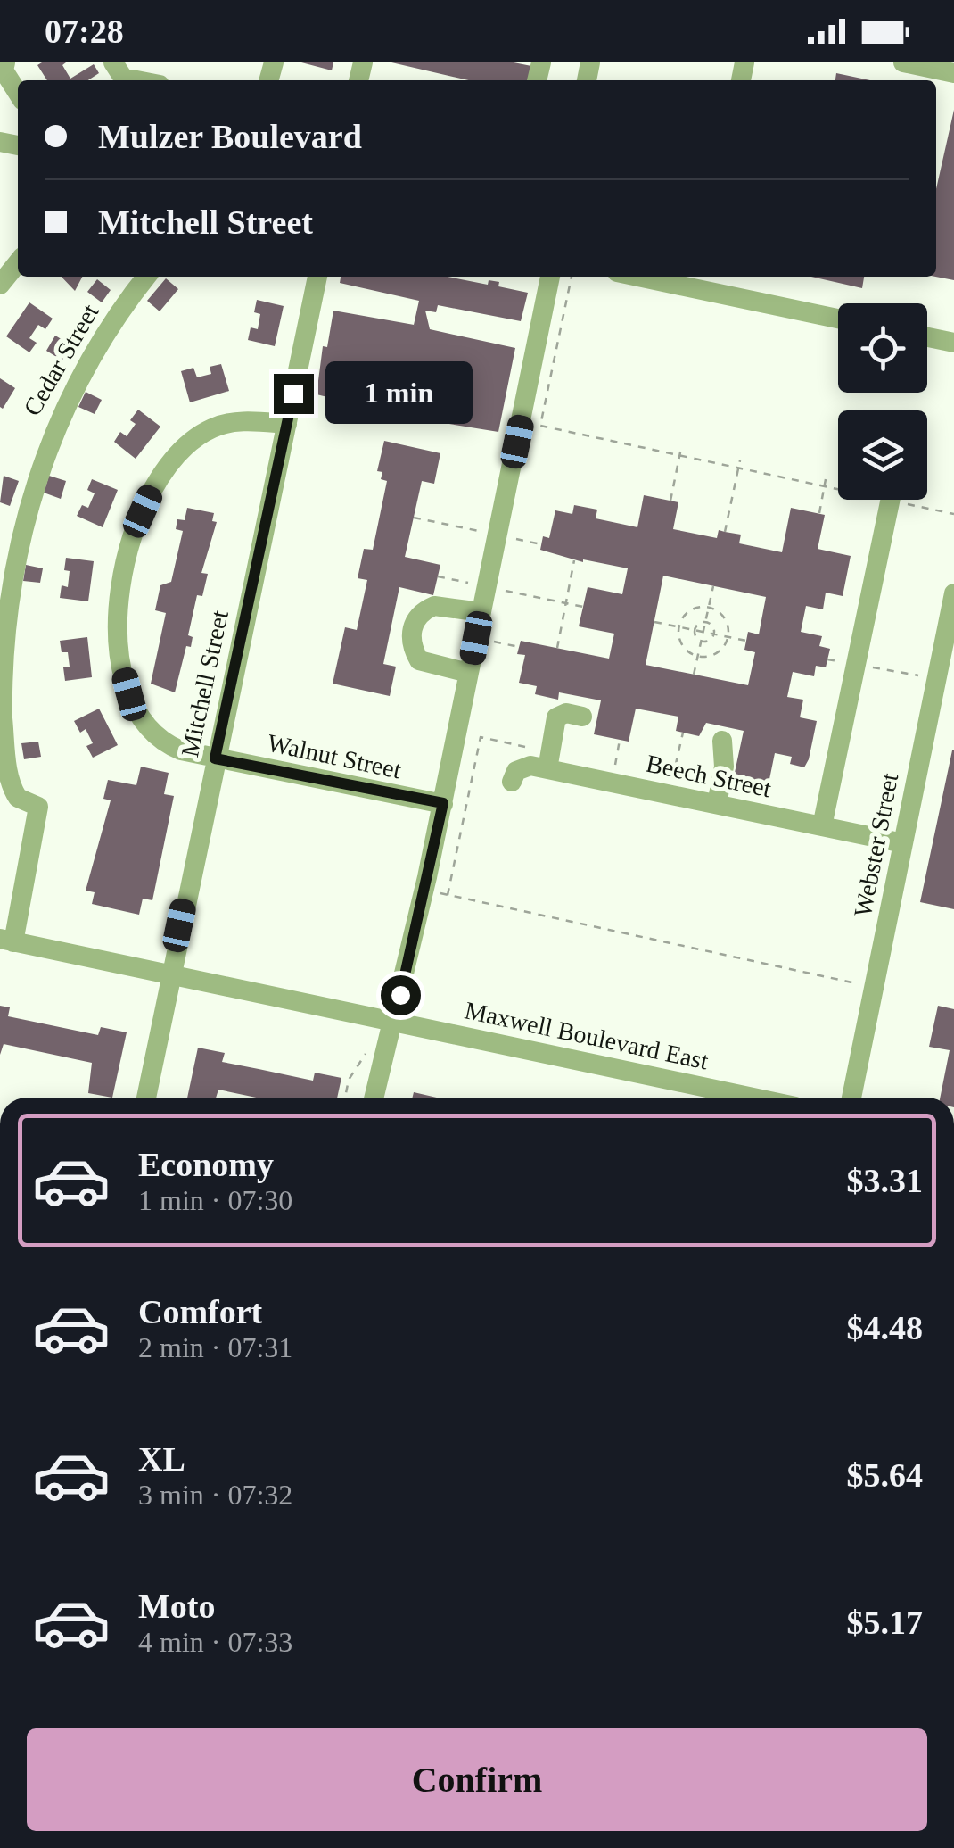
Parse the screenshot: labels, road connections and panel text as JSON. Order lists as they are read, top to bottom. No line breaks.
{"streets":{"street":["Cedar Street","Mitchell Street","Walnut Street","Beech Street","Webster Street","Maxwell Boulevard East"]},"crossings":[["Cedar Street","Maxwell Boulevard East"],["Mitchell Street","Walnut Street"],["Mitchell Street","Maxwell Boulevard East"],["Beech Street","Webster Street"]],"page":{"status":"07:28","banner":["Mulzer Boulevard","Mitchell Street"],"bubble":"1 min","list":[{"name":"Economy","note":"1 min · 07:30","value":"$3.31"},{"name":"Comfort","note":"2 min · 07:31","value":"$4.48"},{"name":"XL","note":"3 min · 07:32","value":"$5.64"},{"name":"Moto","note":"4 min · 07:33","value":"$5.17"}],"buttons":"Confirm"}}
